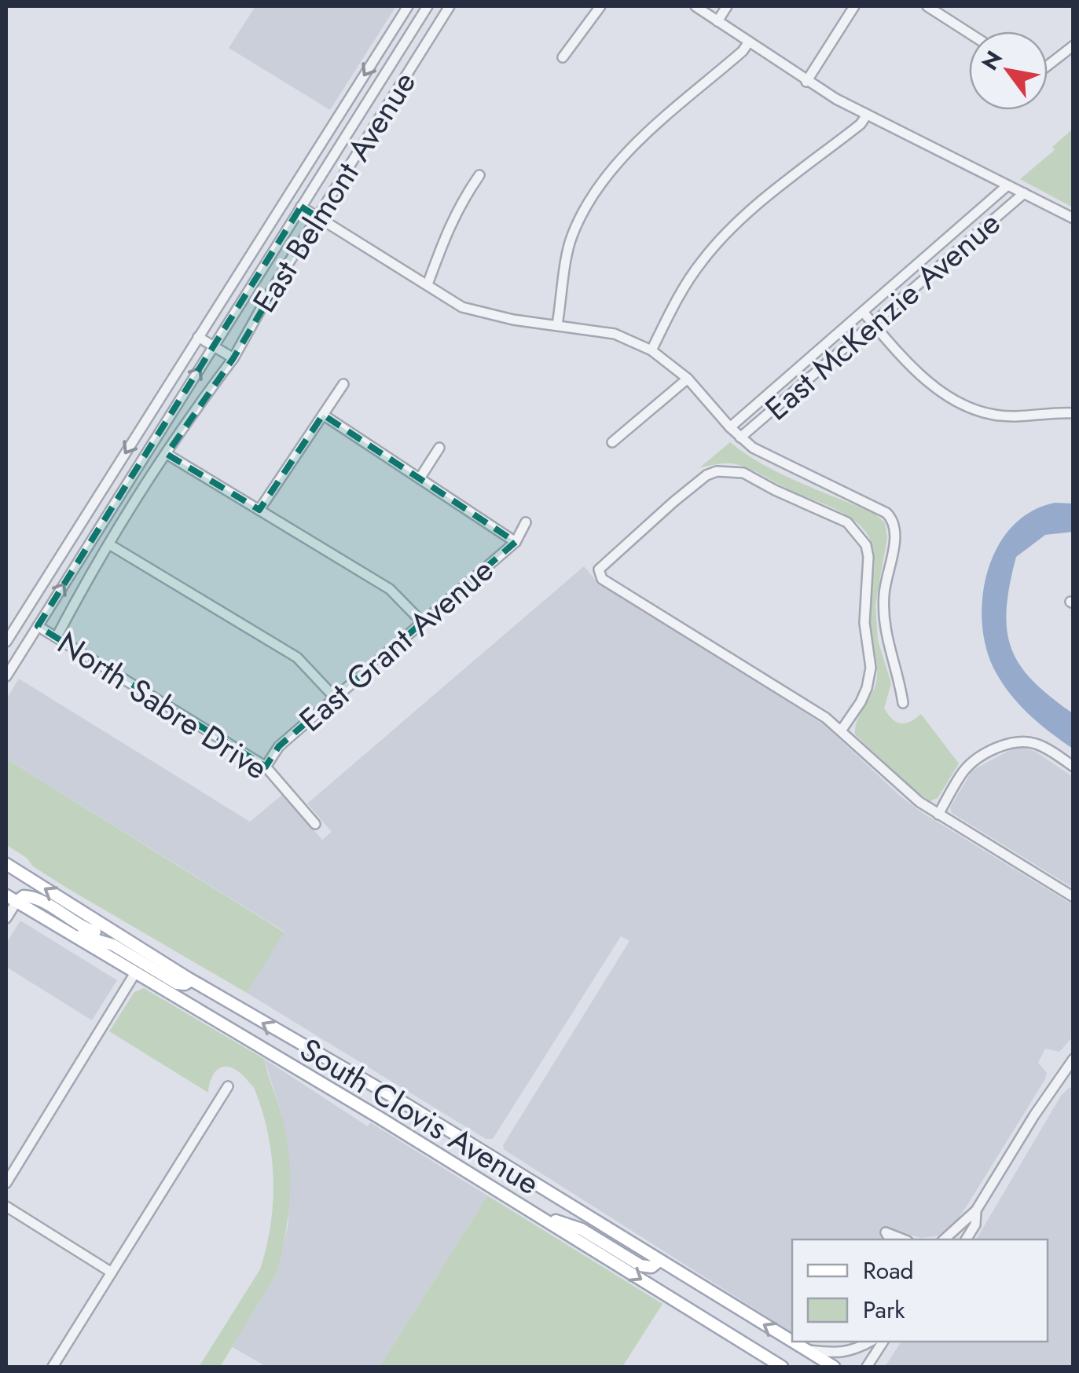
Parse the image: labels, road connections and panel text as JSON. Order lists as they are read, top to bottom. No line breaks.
{"streets":{"main road":["South Clovis Avenue"],"street":["East Belmont Avenue","East McKenzie Avenue","East Grant Avenue","North Sabre Drive"]},"crossings":[["East Belmont Avenue","North Sabre Drive"],["East Grant Avenue","North Sabre Drive"]],"legend":["Road","Park"],"north":"top left"}
